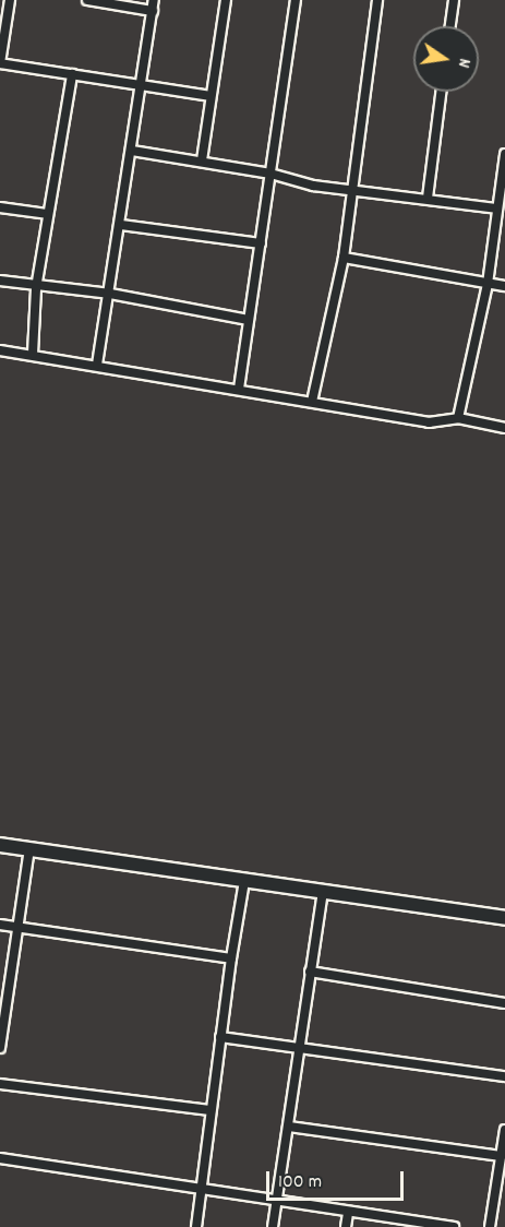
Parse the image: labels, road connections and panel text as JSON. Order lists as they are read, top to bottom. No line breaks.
{"scale_bar":"100 m","north":"right"}
